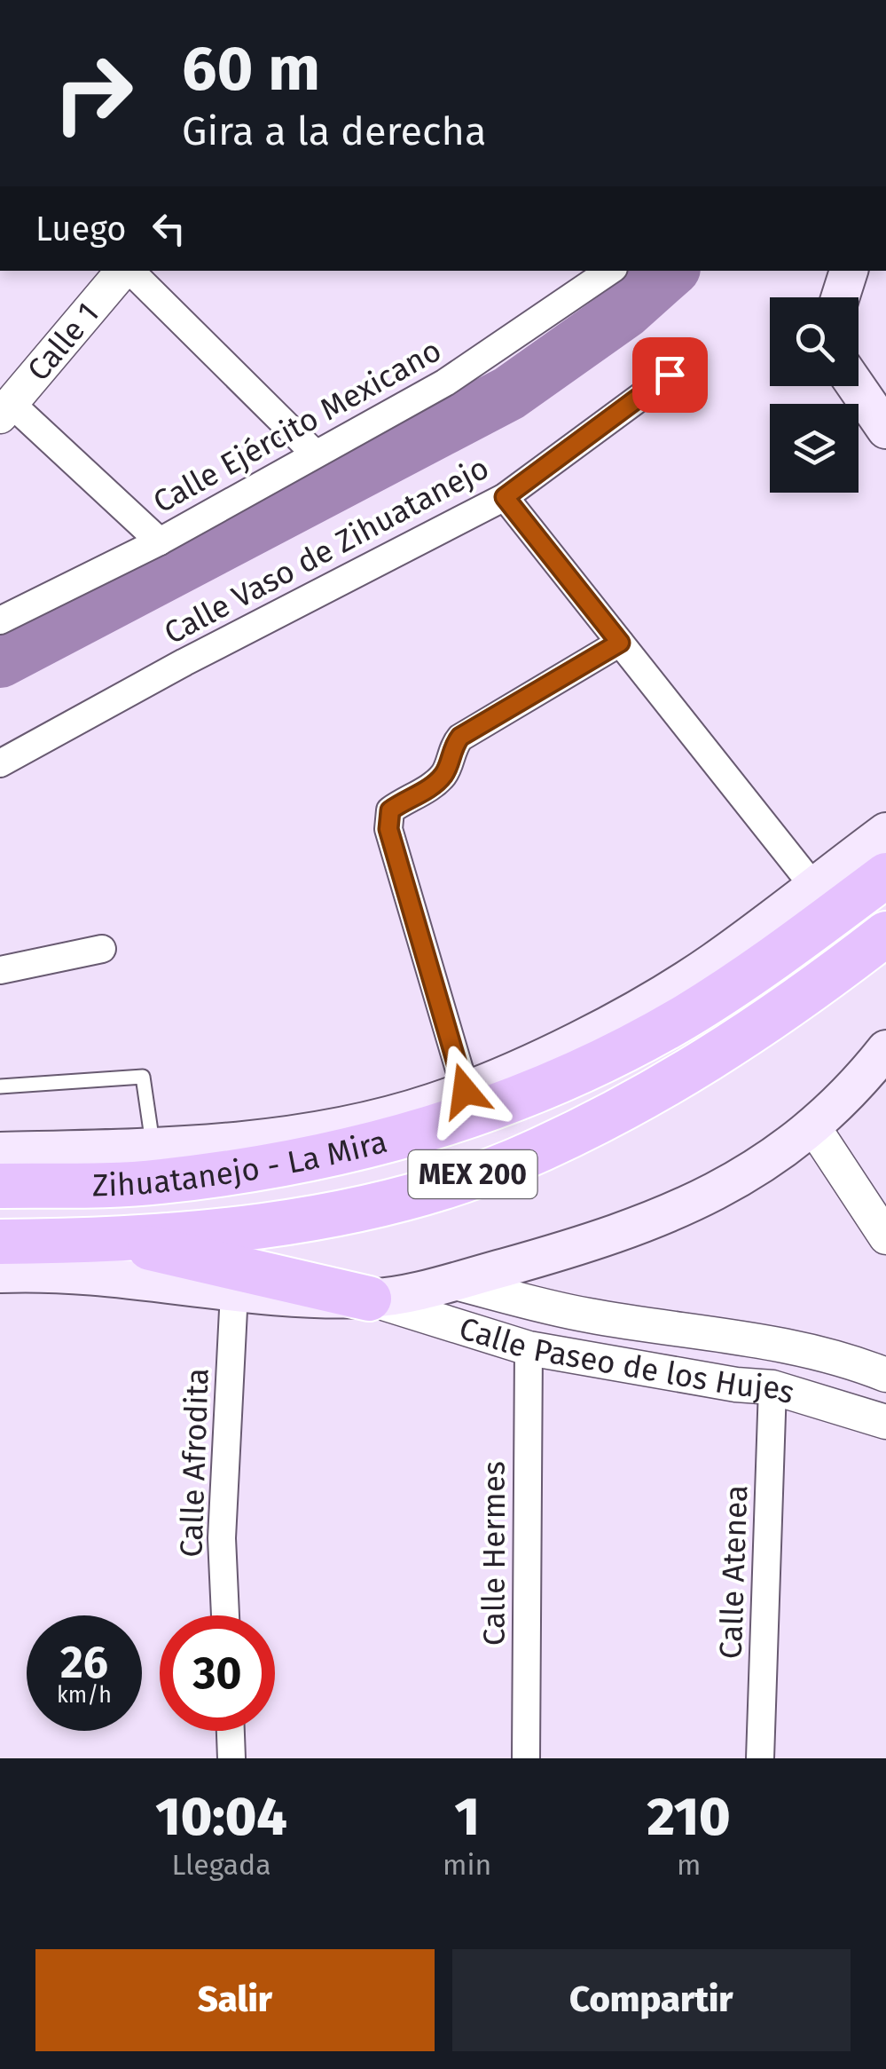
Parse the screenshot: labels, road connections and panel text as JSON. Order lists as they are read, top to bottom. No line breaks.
{"streets":{"highway":["Zihuatanejo - La Mira","MEX 200"],"main road":["Calle Paseo de los Hujes"],"street":["Calle 1","Calle Ejército Mexicano","Calle Vaso de Zihuatanejo","Calle Afrodita","Calle Hermes","Calle Atenea"]},"crossings":[["Calle Paseo de los Hujes","Calle Afrodita"],["Calle Paseo de los Hujes","Calle Hermes"],["Calle Paseo de los Hujes","Calle Atenea"]],"page":{"turn":["60 m","Gira a la derecha"],"then":"Luego","speed":"26 km/h","limit":"30","eta":["10:04","Llegada","1","min","210","m"],"buttons":["Salir","Compartir"]}}
